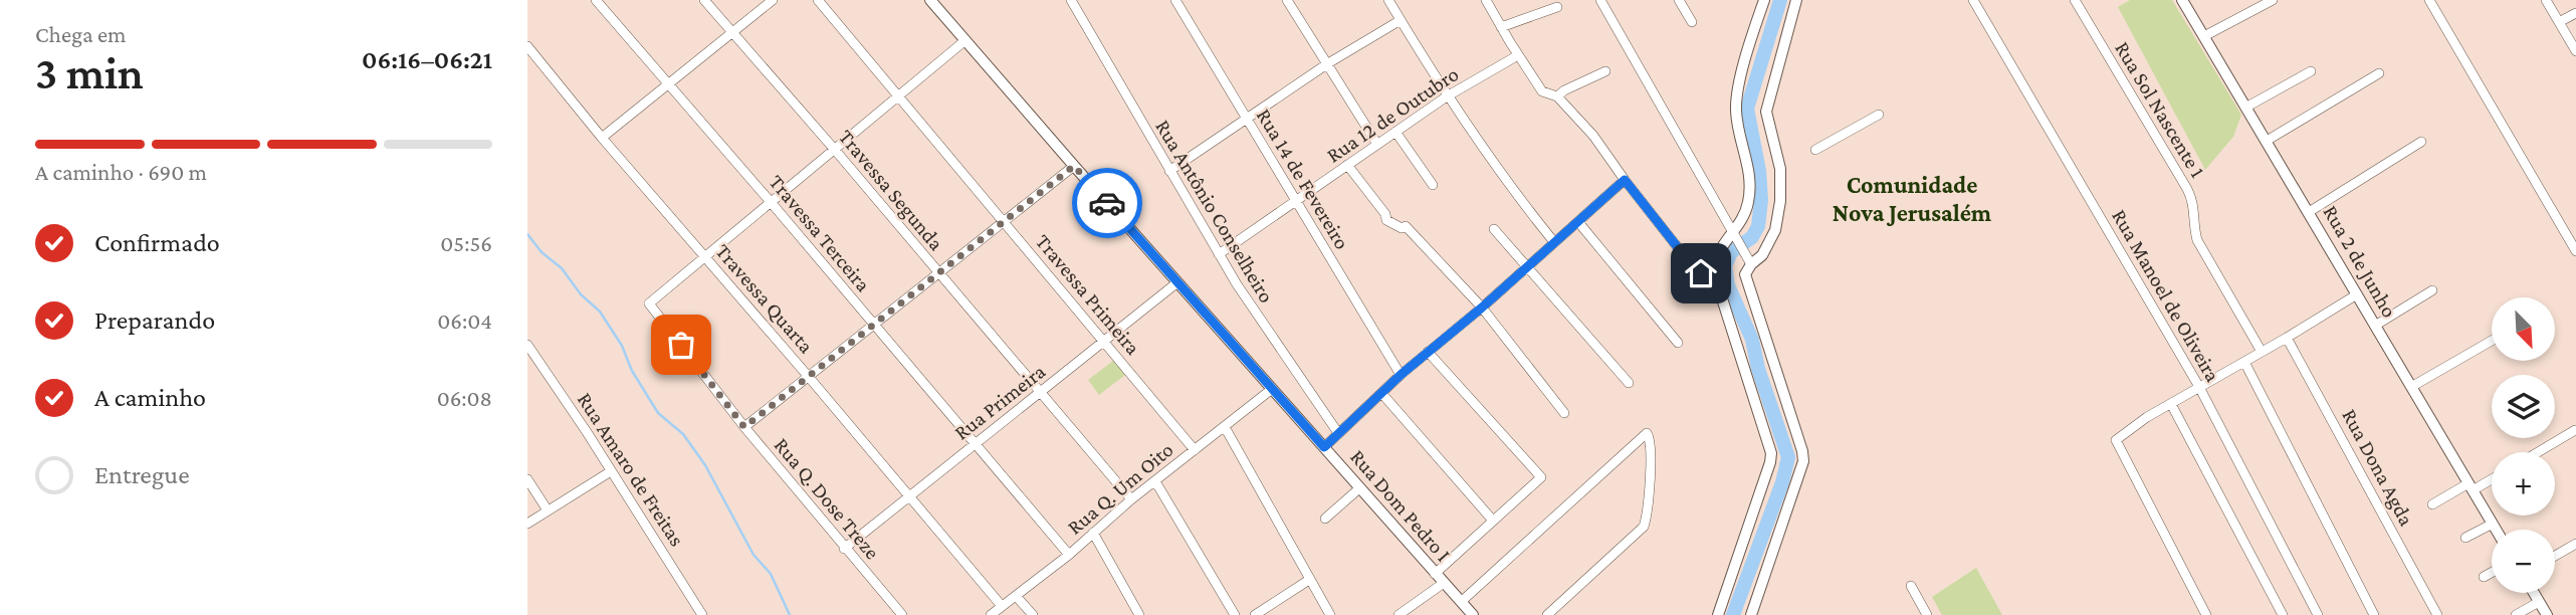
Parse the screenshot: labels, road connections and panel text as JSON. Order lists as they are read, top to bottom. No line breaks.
{"streets":{"street":["Rua Sol Nascente 1","Rua 12 de Outubro","Rua 14 de Fevereiro","Travessa Segunda","Rua Antônio Conselheiro","Travessa Terceira","Rua 2 de Junho","Travessa Primeira","Rua Manoel de Oliveira","Travessa Quarta","Rua Primeira","Rua Dona Agda","Rua Amaro de Freitas","Rua Q. Um Oito","Rua Q. Dose Treze","Rua Dom Pedro I"]},"crossings":[["Rua 12 de Outubro","Rua 14 de Fevereiro"],["Rua 12 de Outubro","Rua Antônio Conselheiro"],["Travessa Segunda","Rua Primeira"],["Travessa Segunda","Rua Q. Um Oito"],["Travessa Terceira","Rua Primeira"],["Travessa Terceira","Rua Q. Um Oito"],["Travessa Primeira","Rua Primeira"],["Travessa Primeira","Rua Q. Um Oito"],["Travessa Quarta","Rua Primeira"],["Travessa Quarta","Rua Q. Um Oito"],["Travessa Quarta","Rua Q. Dose Treze"],["Rua Primeira","Rua Q. Dose Treze"],["Rua Primeira","Rua Dom Pedro I"],["Rua Q. Um Oito","Rua Dom Pedro I"]],"districts":["Comunidade Nova Jerusalém"],"north":"bottom right","page":{"heading":["3 min","Chega em","06:16–06:21"],"bar":"A caminho · 690 m","list":[["Confirmado","05:56"],["Preparando","06:04"],["A caminho","06:08"],"Entregue"],"map_buttons":["+","−"]}}
